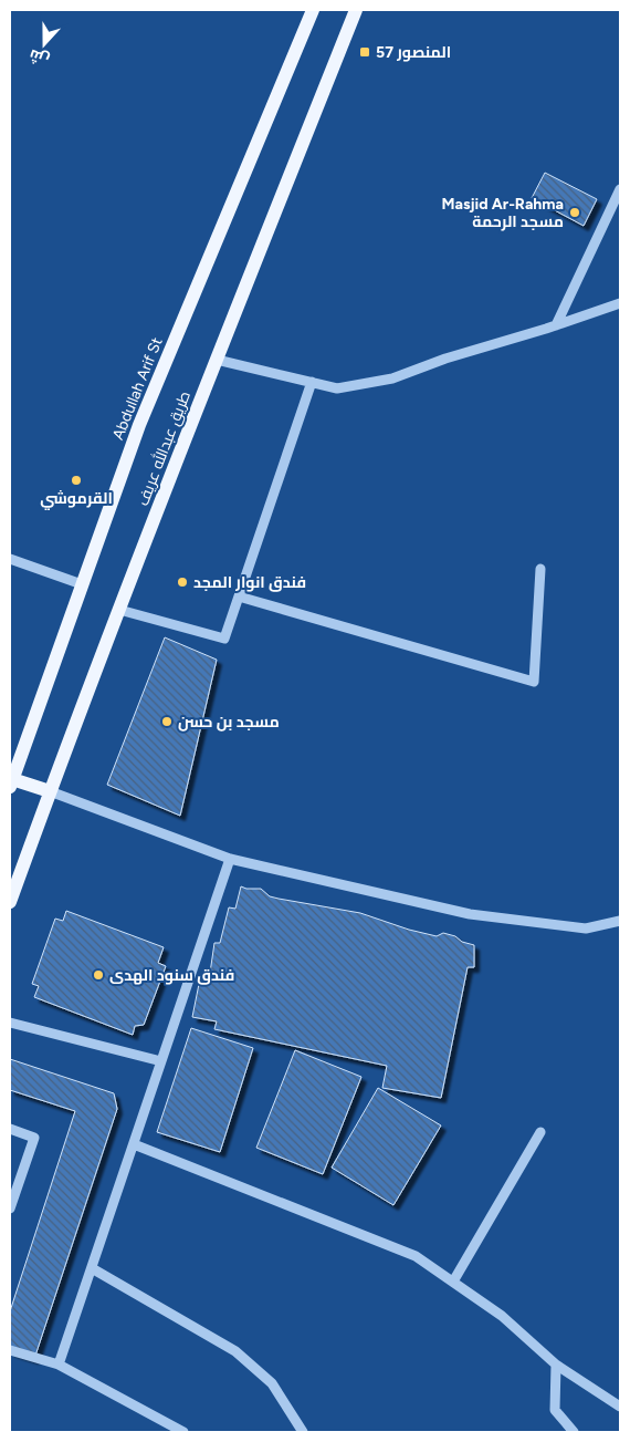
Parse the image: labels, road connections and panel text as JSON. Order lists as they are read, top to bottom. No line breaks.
{"streets":{"main road":["Abdullah Arif St","طريق عبدالله عريف"]},"places":{"transit":["المنصور 57"],"other":["Masjid Ar-Rahma مسجد الرحمة","القرموشي","فندق انوار المجد","مسجد بن حسن","فندق سنود الهدى"]},"north":"bottom"}
